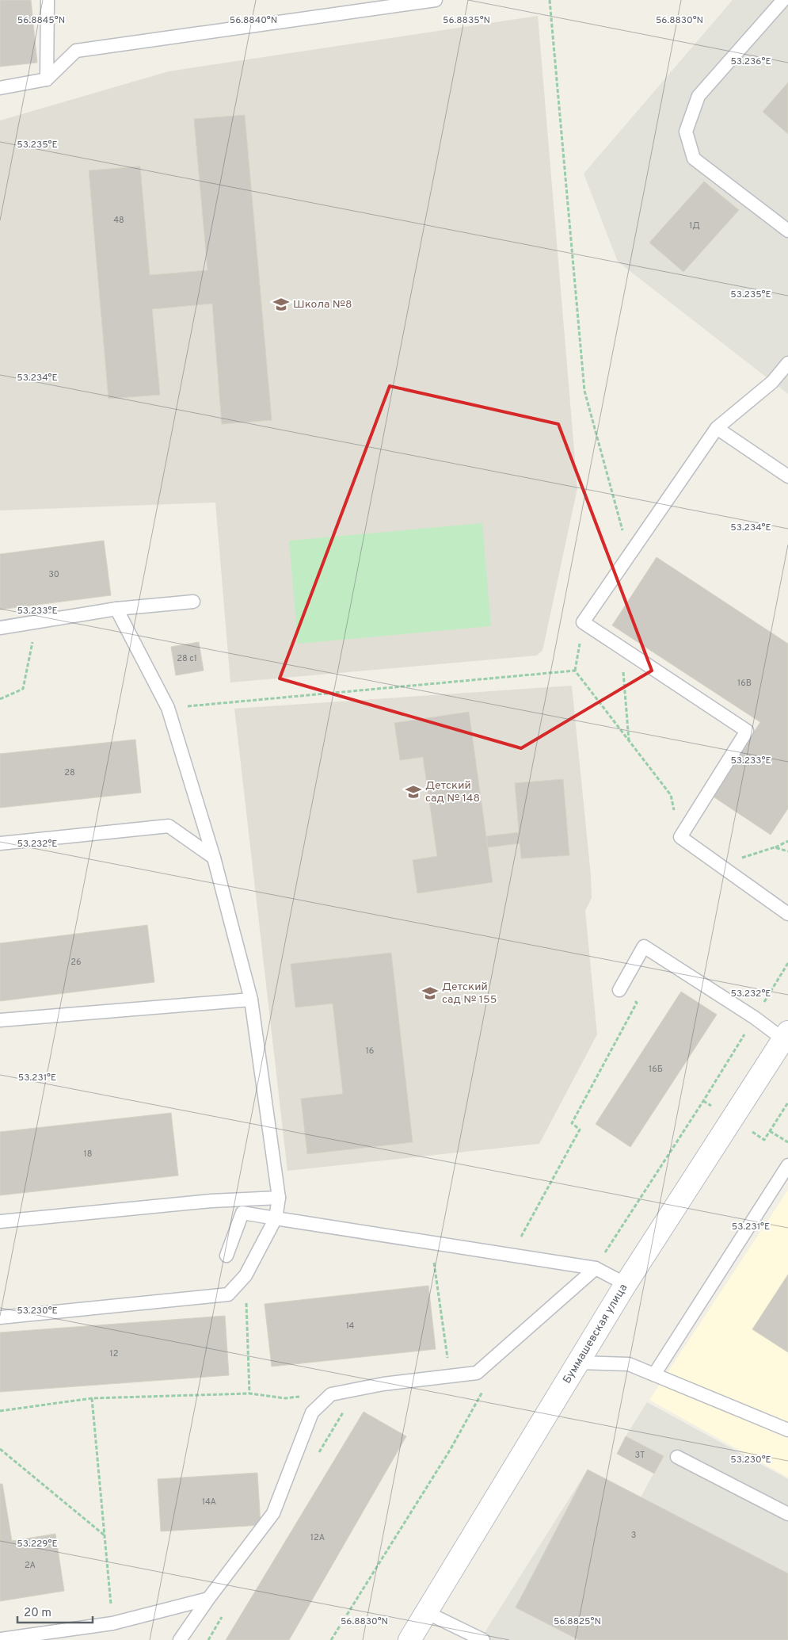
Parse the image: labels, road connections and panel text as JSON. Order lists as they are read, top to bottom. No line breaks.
{"streets":{"street":["Буммашевская улица"]},"places":{"school or university":["Школа №8","Детский сад № 148","Детский сад № 155"]},"house_numbers":["48","1Д","30","28 с1","16В","28","26","16","16Б","18","14","12","3Т","14А","3","12А","2А"],"scale_bar":"20 m","coordinates":["56.8845°N","56.8840°N","56.8835°N","56.8830°N","53.236°E","53.235°E","53.234°E","53.233°E","53.232°E","53.231°E","53.230°E","53.229°E","56.8825°N"]}
